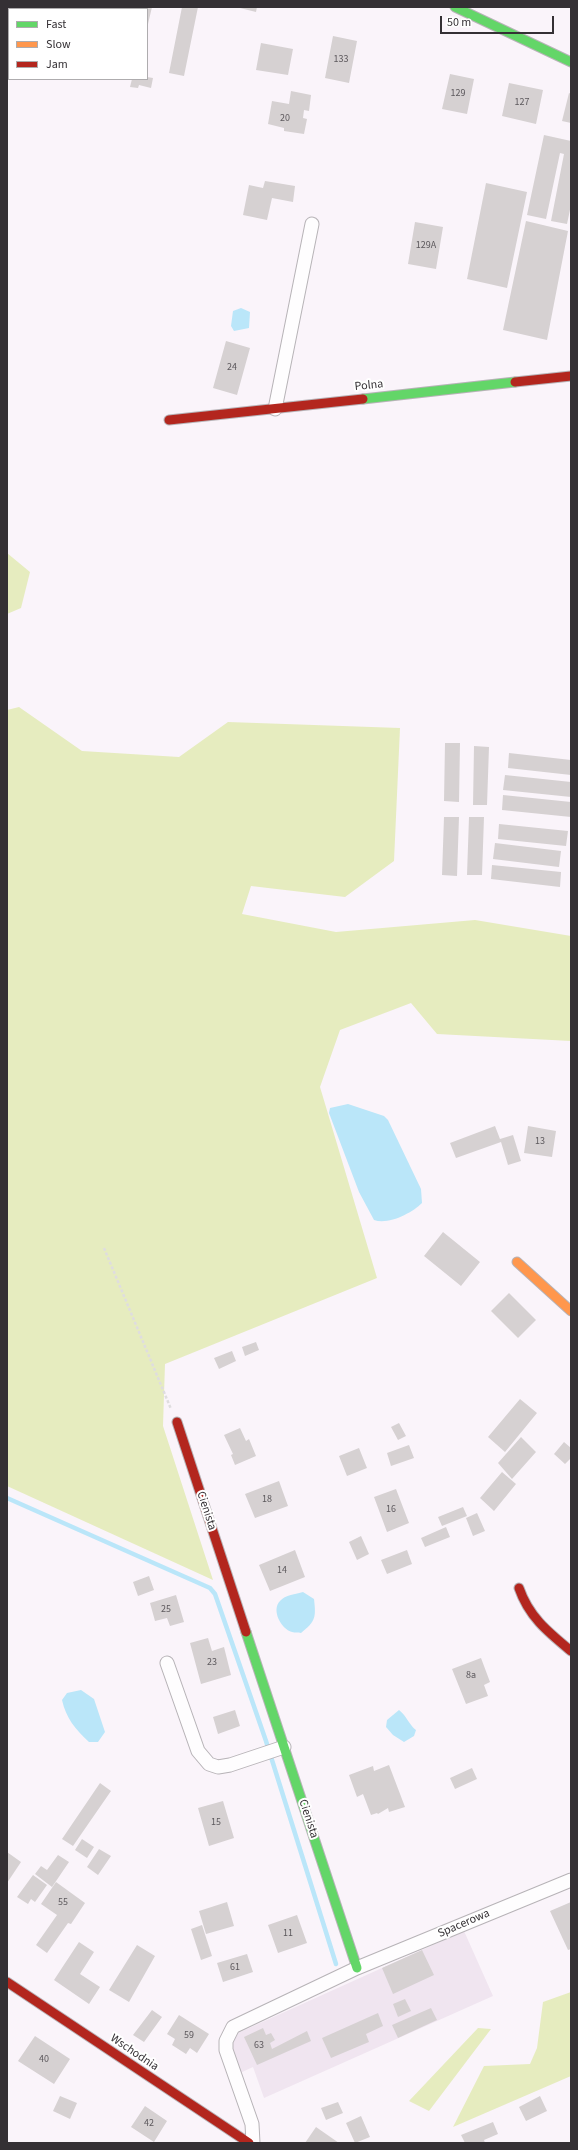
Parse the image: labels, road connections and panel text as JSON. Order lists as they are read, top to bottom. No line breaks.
{"streets":{"street":["Polna","Cienista","Spacerowa","Wschodnia"]},"crossings":[["Cienista","Spacerowa"]],"house_numbers":["133","129","127","20","129A","24","13","18","16","14","25","23","8a","15","55","11","61","59","63","40","42"],"legend":["Fast","Slow","Jam"],"scale_bar":"50 m"}
